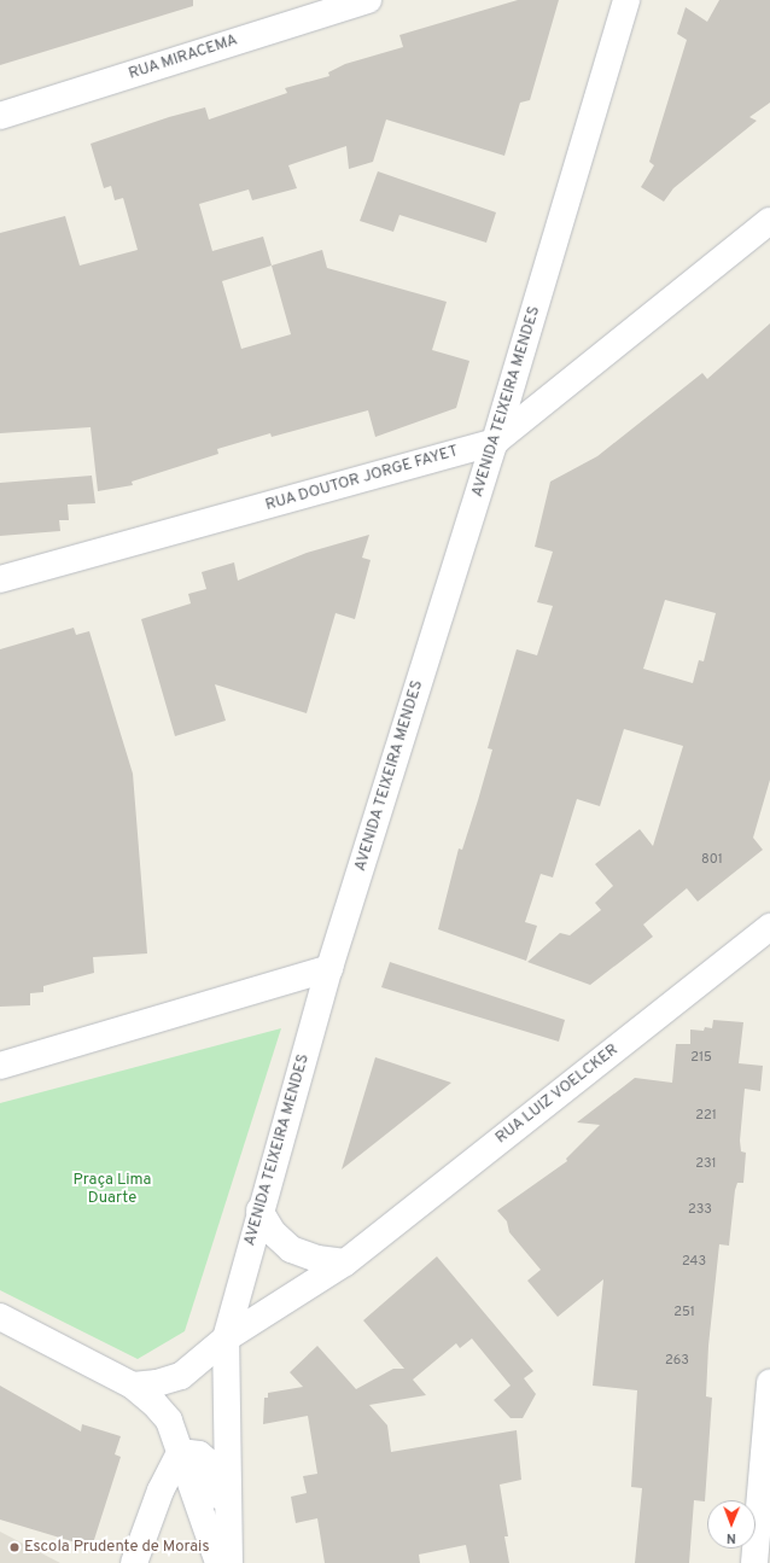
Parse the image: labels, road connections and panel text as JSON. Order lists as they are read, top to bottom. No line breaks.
{"streets":{"street":["RUA MIRACEMA","AVENIDA TEIXEIRA MENDES","RUA DOUTOR JORGE FAYET","RUA LUIZ VOELCKER"]},"crossings":[["AVENIDA TEIXEIRA MENDES","RUA DOUTOR JORGE FAYET"],["AVENIDA TEIXEIRA MENDES","RUA LUIZ VOELCKER"]],"parks":["Praça Lima Duarte"],"places":["Escola Prudente de Morais"],"house_numbers":["801","215","221","231","233","243","251","263"],"north":"bottom"}
